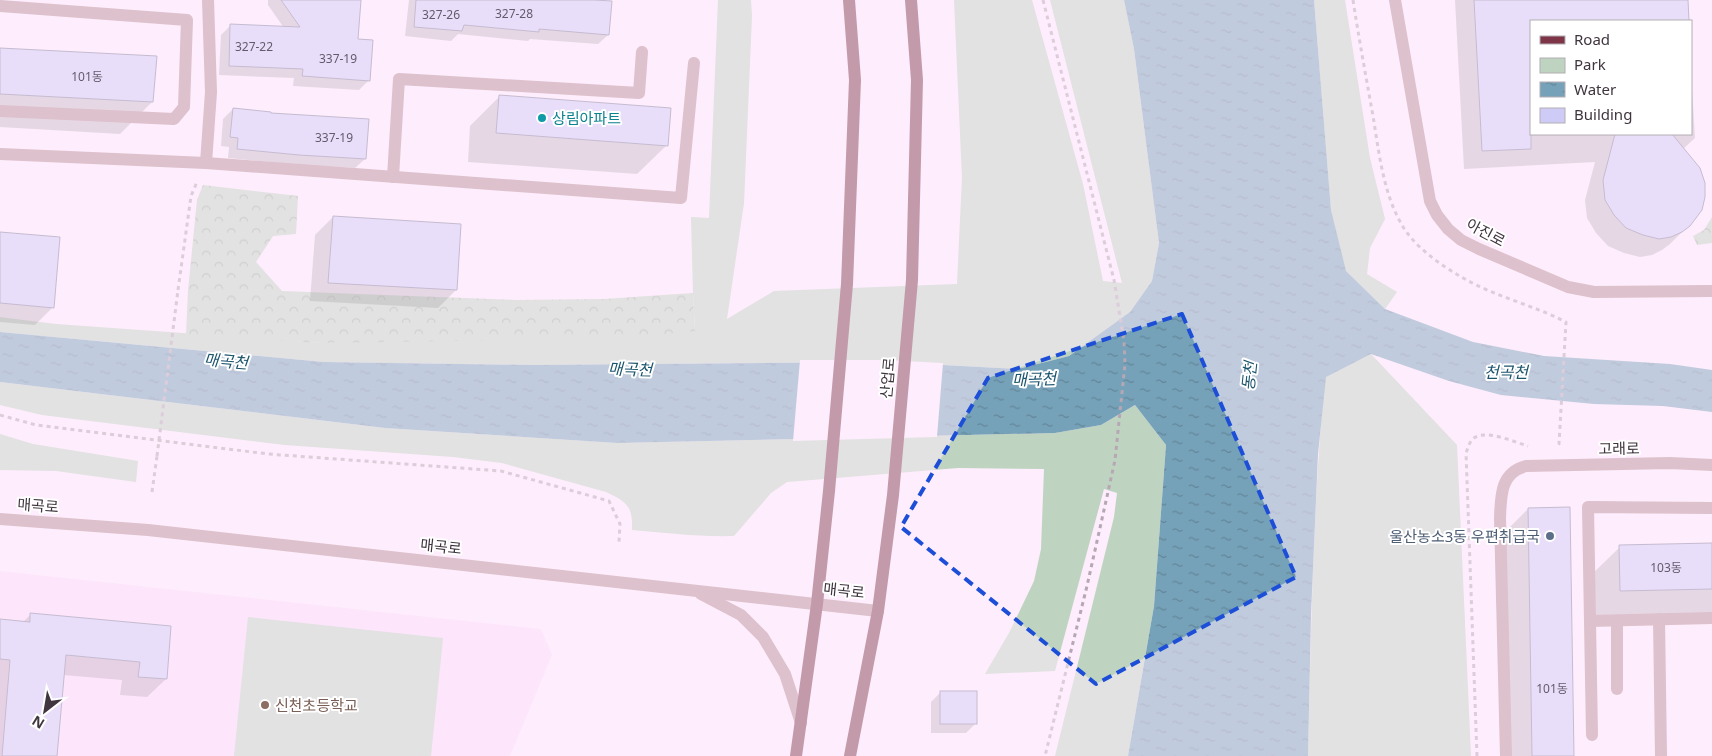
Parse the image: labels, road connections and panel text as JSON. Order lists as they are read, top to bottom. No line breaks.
{"streets":{"main road":["산업로"],"street":["아진로","고래로","매곡로"]},"crossings":[["산업로","매곡로"]],"water":["매곡천","천곡천","동천"],"places":["상림아파트","울산농소3동 우편취급국","신천초등학교"],"house_numbers":["327-28","327-26","327-22","337-19","101동","337-19","103동","101동"],"legend":["Road","Park","Water","Building"],"north":"bottom left"}
